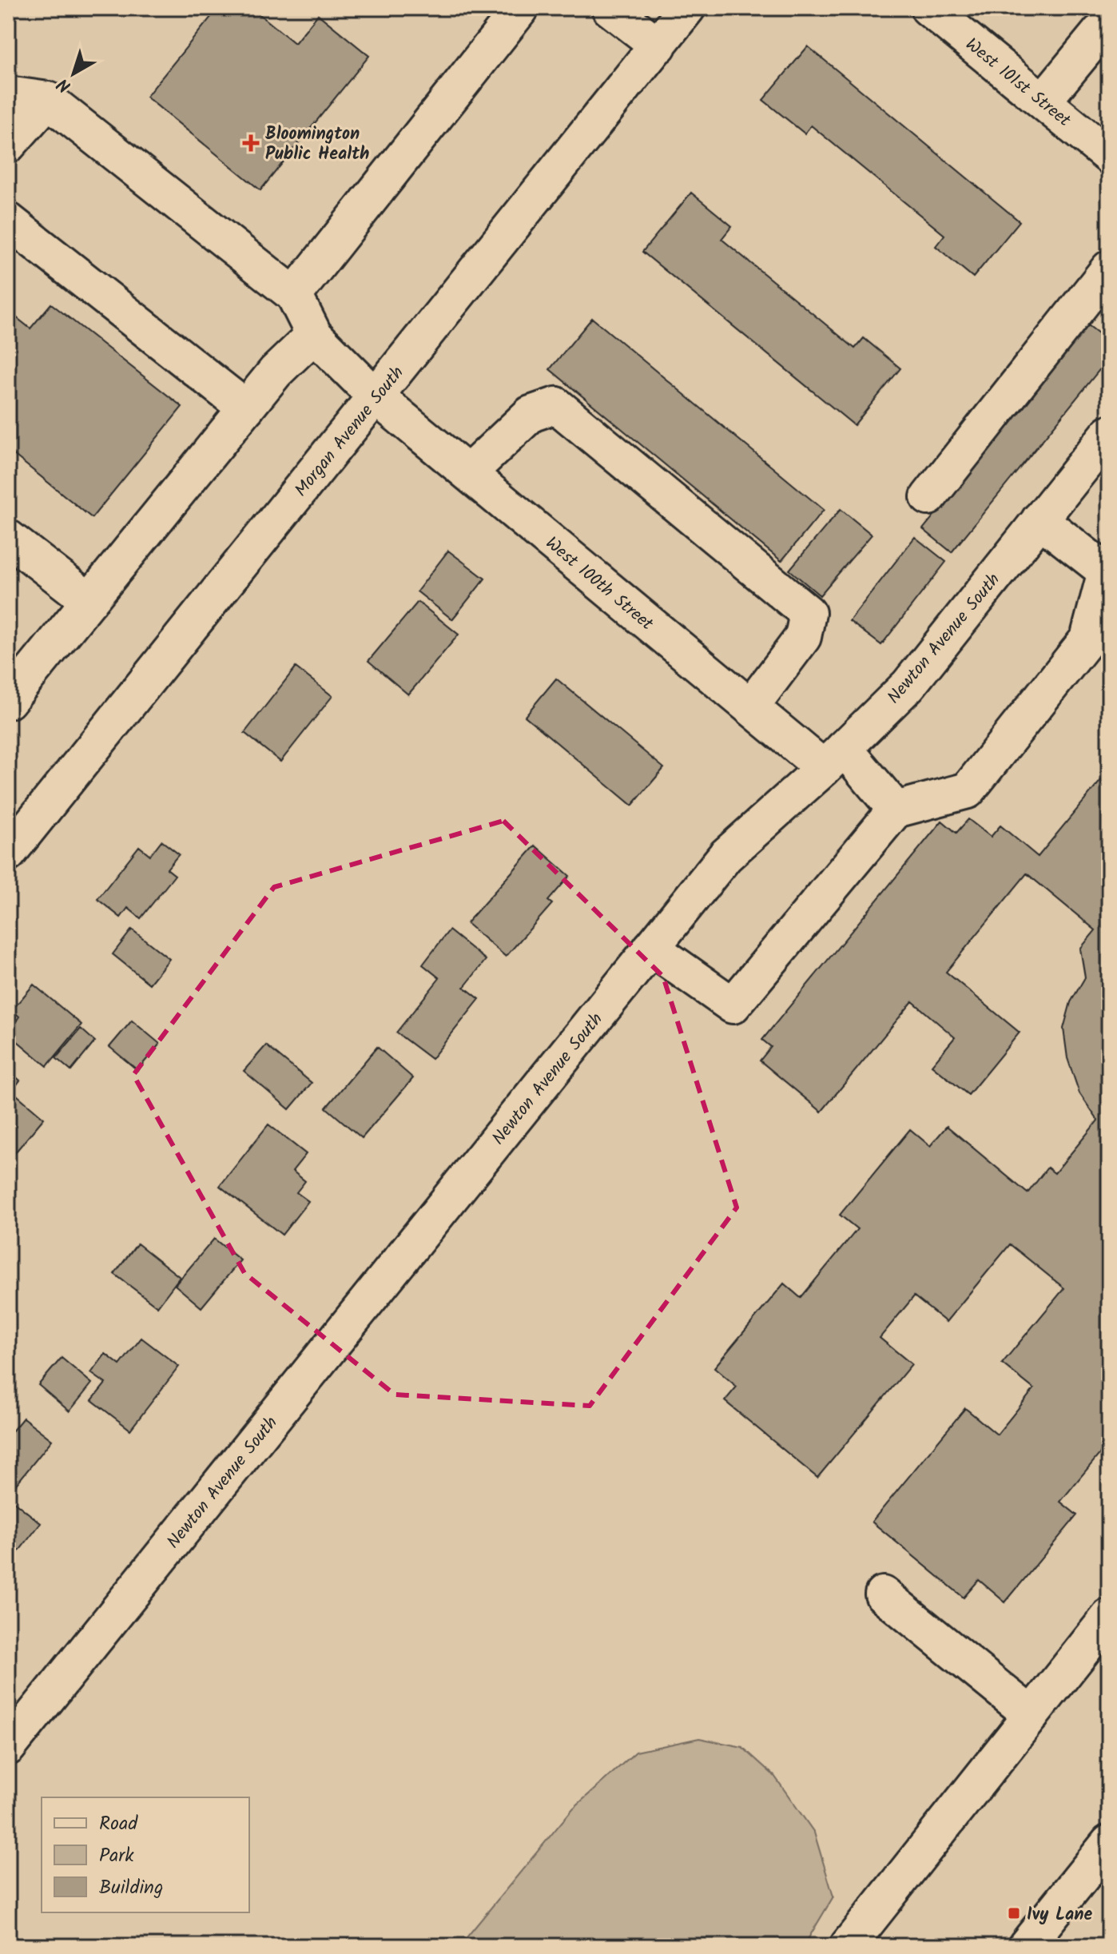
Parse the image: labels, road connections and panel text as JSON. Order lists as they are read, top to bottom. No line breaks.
{"streets":{"street":["West 101st Street","Morgan Avenue South","West 100th Street","Newton Avenue South"]},"crossings":[["Morgan Avenue South","West 100th Street"],["West 100th Street","Newton Avenue South"]],"places":{"health":["Bloomington Public Health"],"transit":["Ivy Lane"]},"legend":["Road","Park","Building"],"north":"bottom left"}
